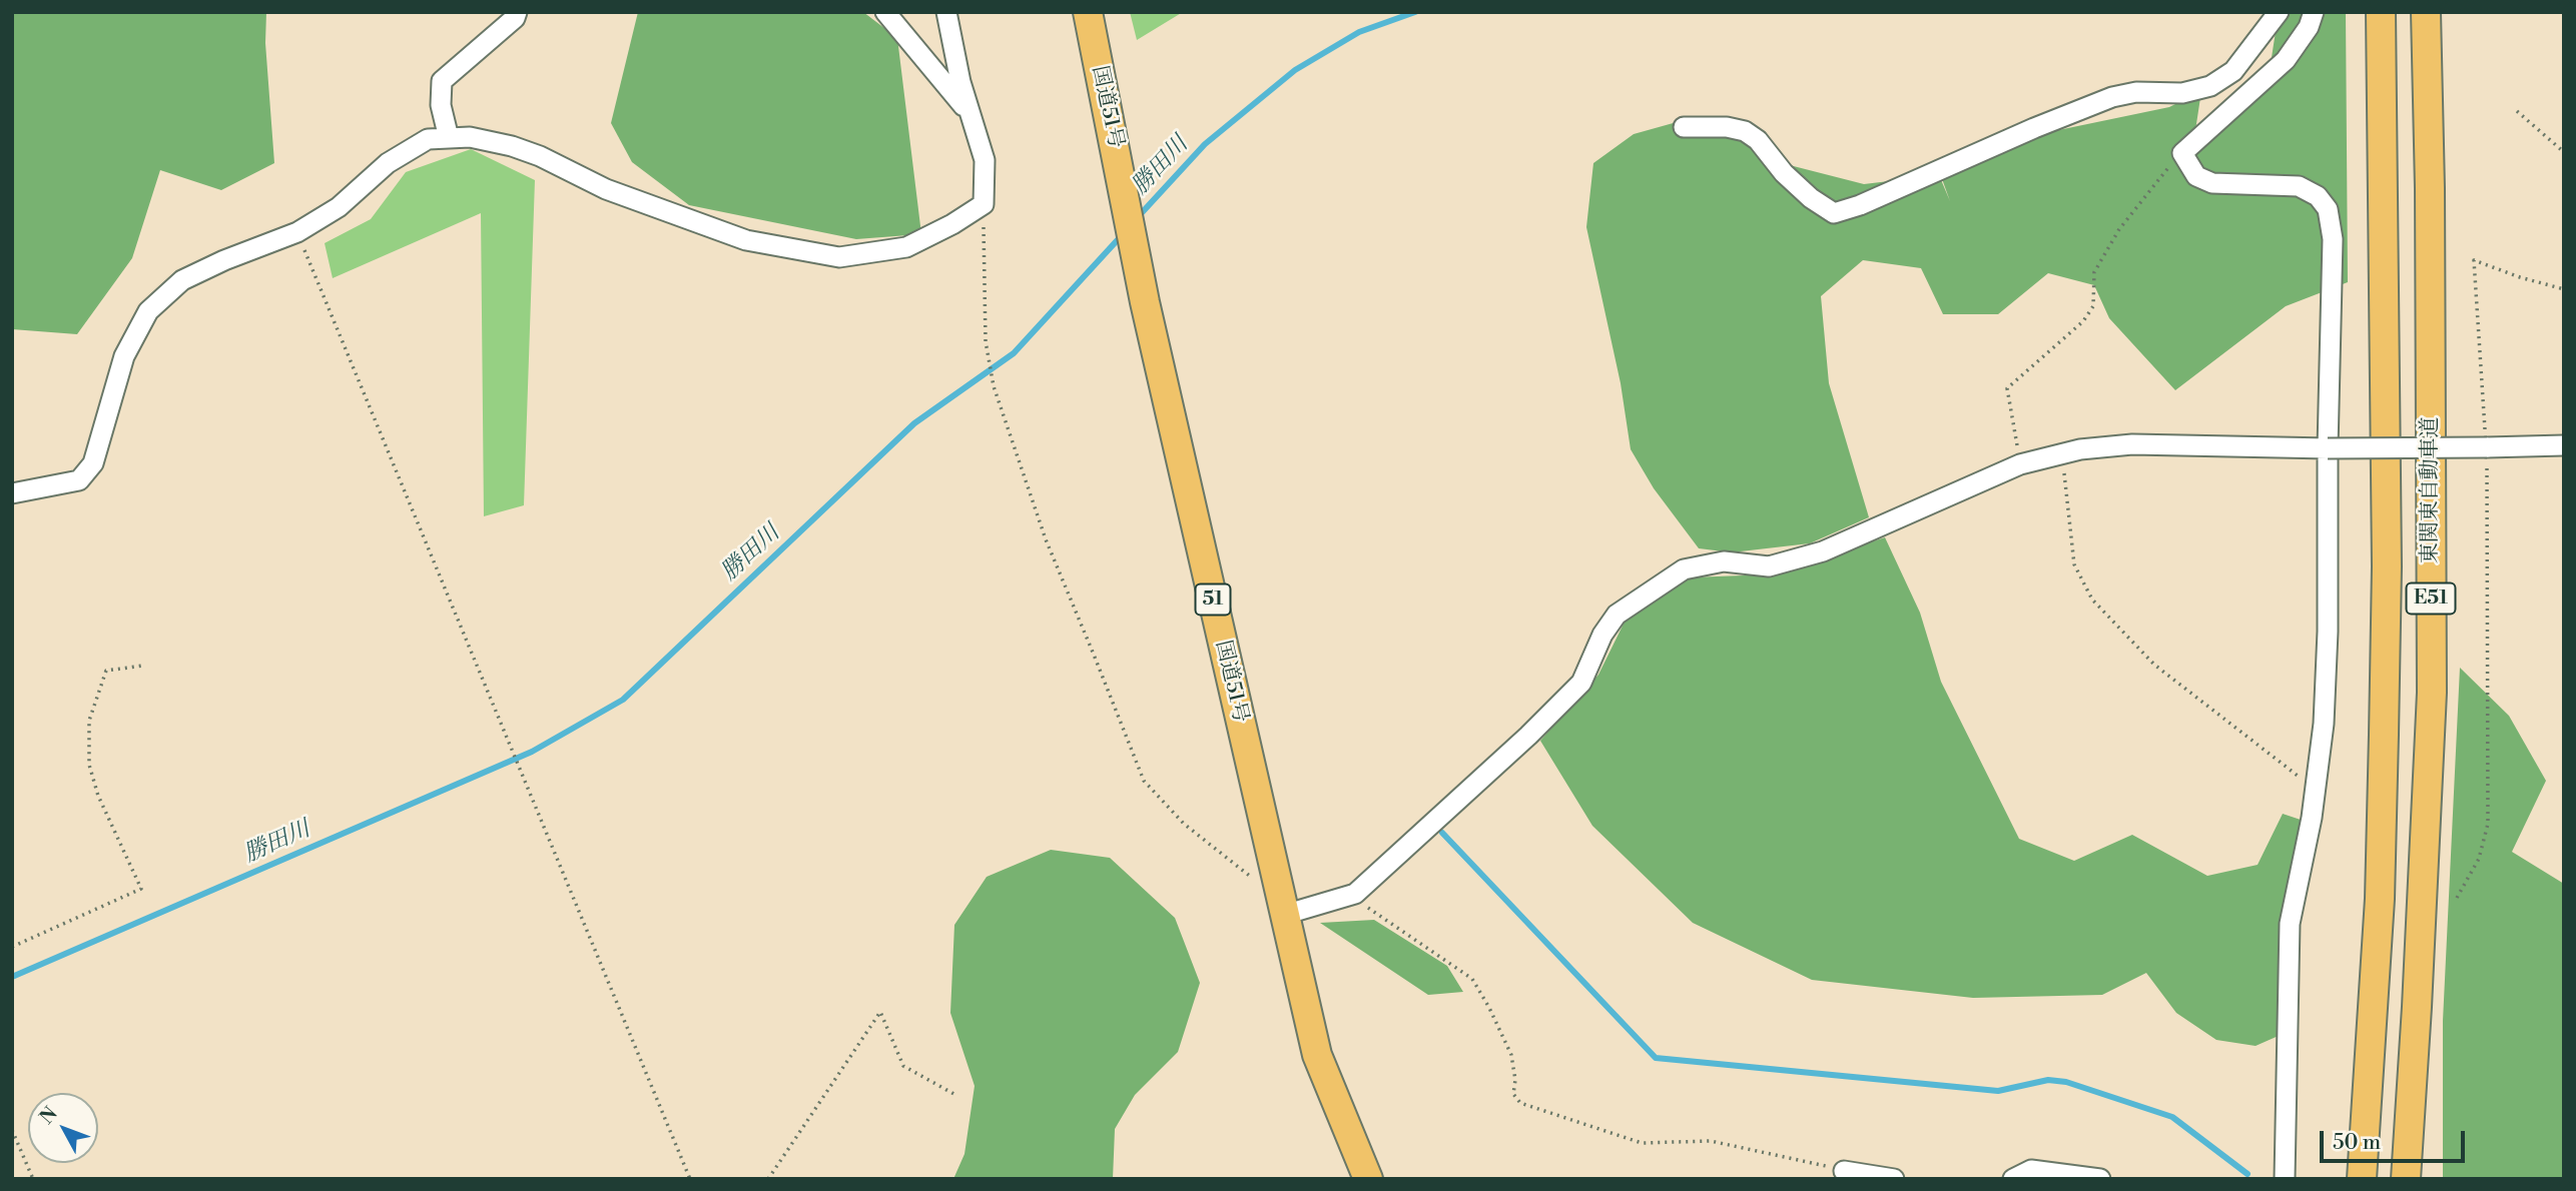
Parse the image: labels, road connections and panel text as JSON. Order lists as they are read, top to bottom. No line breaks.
{"streets":{"highway":["国道51号","東関東自動車道","E51","51"]},"water":["勝田川"],"scale_bar":"50 m","north":"top left"}
